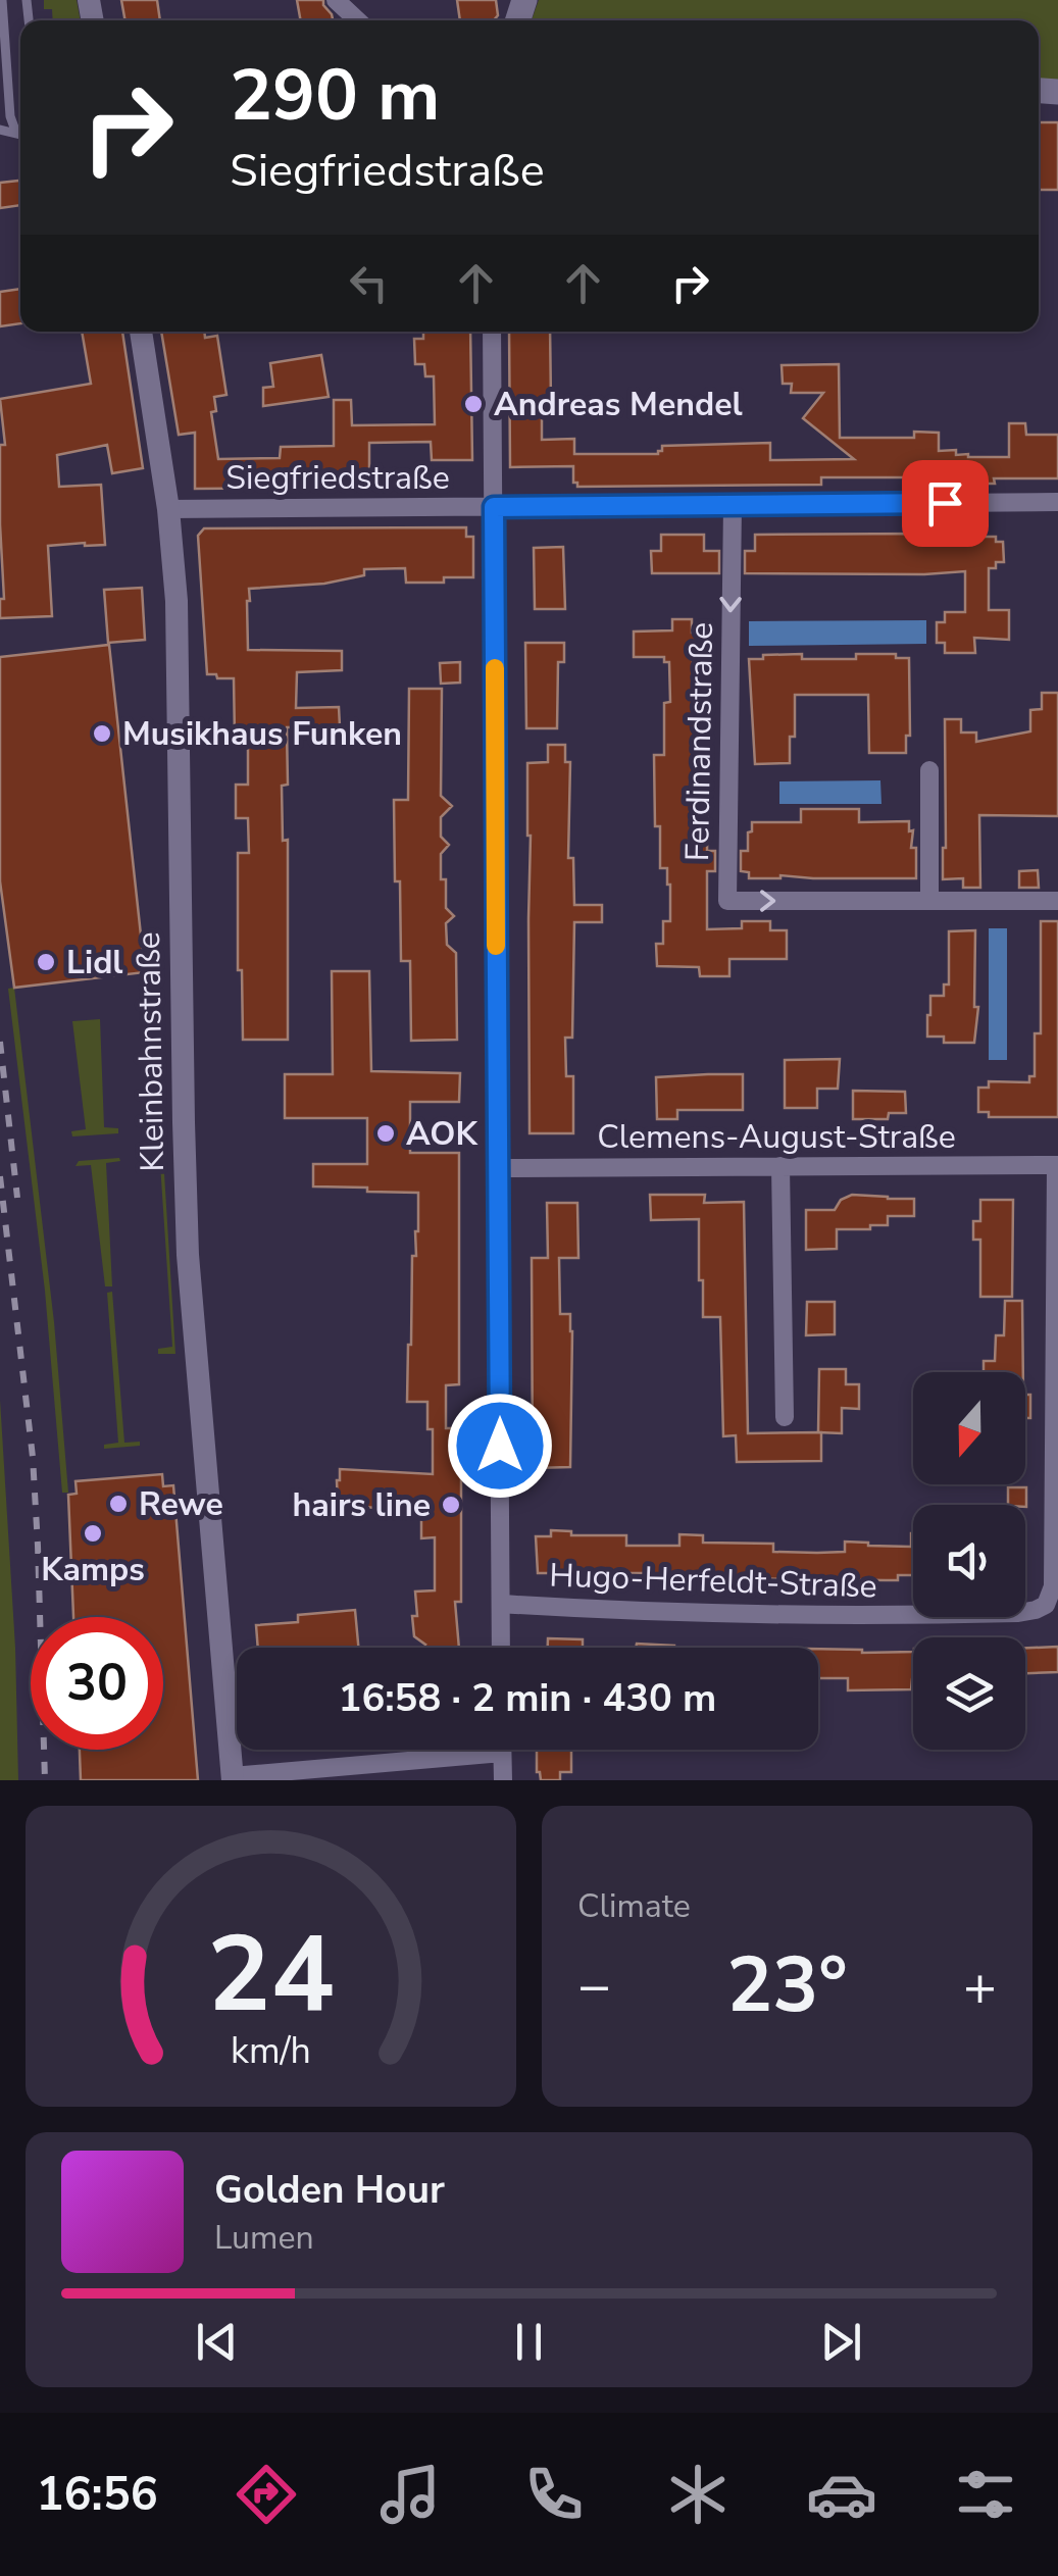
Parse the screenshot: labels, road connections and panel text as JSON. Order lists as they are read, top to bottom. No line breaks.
{"streets":{"street":["Siegfriedstraße","Ferdinandstraße","Kleinbahnstraße","Clemens-August-Straße","Hugo-Herfeldt-Straße"]},"crossings":[["Siegfriedstraße","Ferdinandstraße"],["Siegfriedstraße","Kleinbahnstraße"]],"places":["Andreas Mendel","Musikhaus Funken","Lidl","AOK","Rewe","hairs line","Kamps"],"north":"bottom","page":{"turn":["290 m","Siegfriedstraße"],"limit":"30","trip":"16:58 · 2 min · 430 m","tile":"Climate","heat":["−","23°","+"],"song":["Golden Hour","Lumen"],"tabs":"16:56","gauge":["24","km/h"]}}
